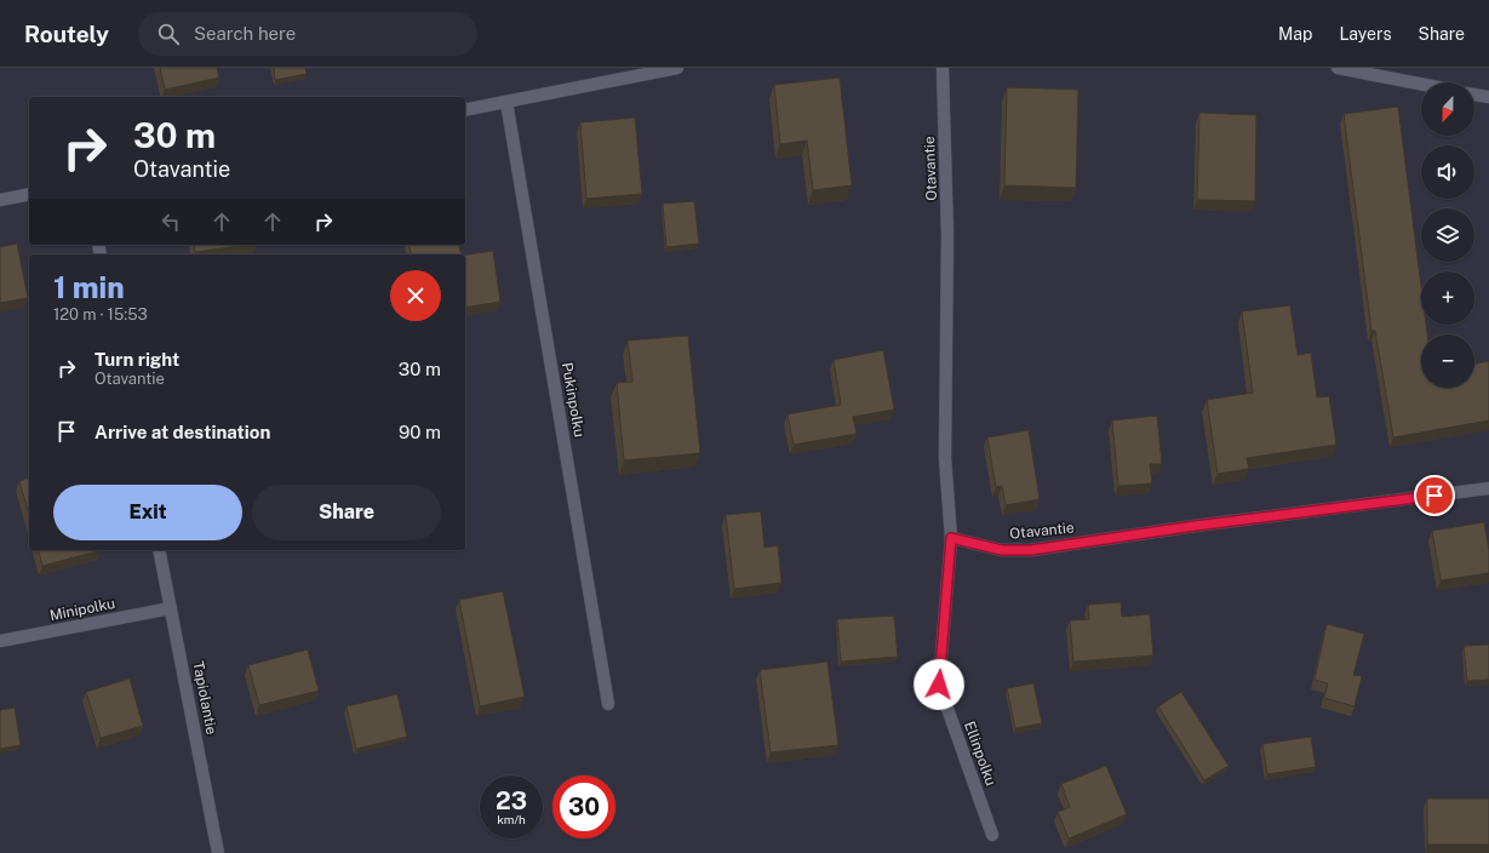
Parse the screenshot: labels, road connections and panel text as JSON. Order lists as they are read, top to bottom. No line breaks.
{"streets":{"street":["Otavantie","Pukinpolku","Minipolku","Tapiolantie","Ellinpolku"]},"crossings":[["Otavantie","Ellinpolku"],["Minipolku","Tapiolantie"]],"north":"bottom","page":{"header":"Routely","search":"Search here","nav":["Map","Layers","Share"],"map_buttons":["+","−"],"turn":["30 m","Otavantie"],"heading":["1 min","120 m · 15:53"],"list":[{"name":"Turn right","note":"Otavantie","value":"30 m"},{"name":"Arrive at destination","value":"90 m"}],"buttons":["Exit","Share"],"speed":"23 km/h","limit":"30"}}
